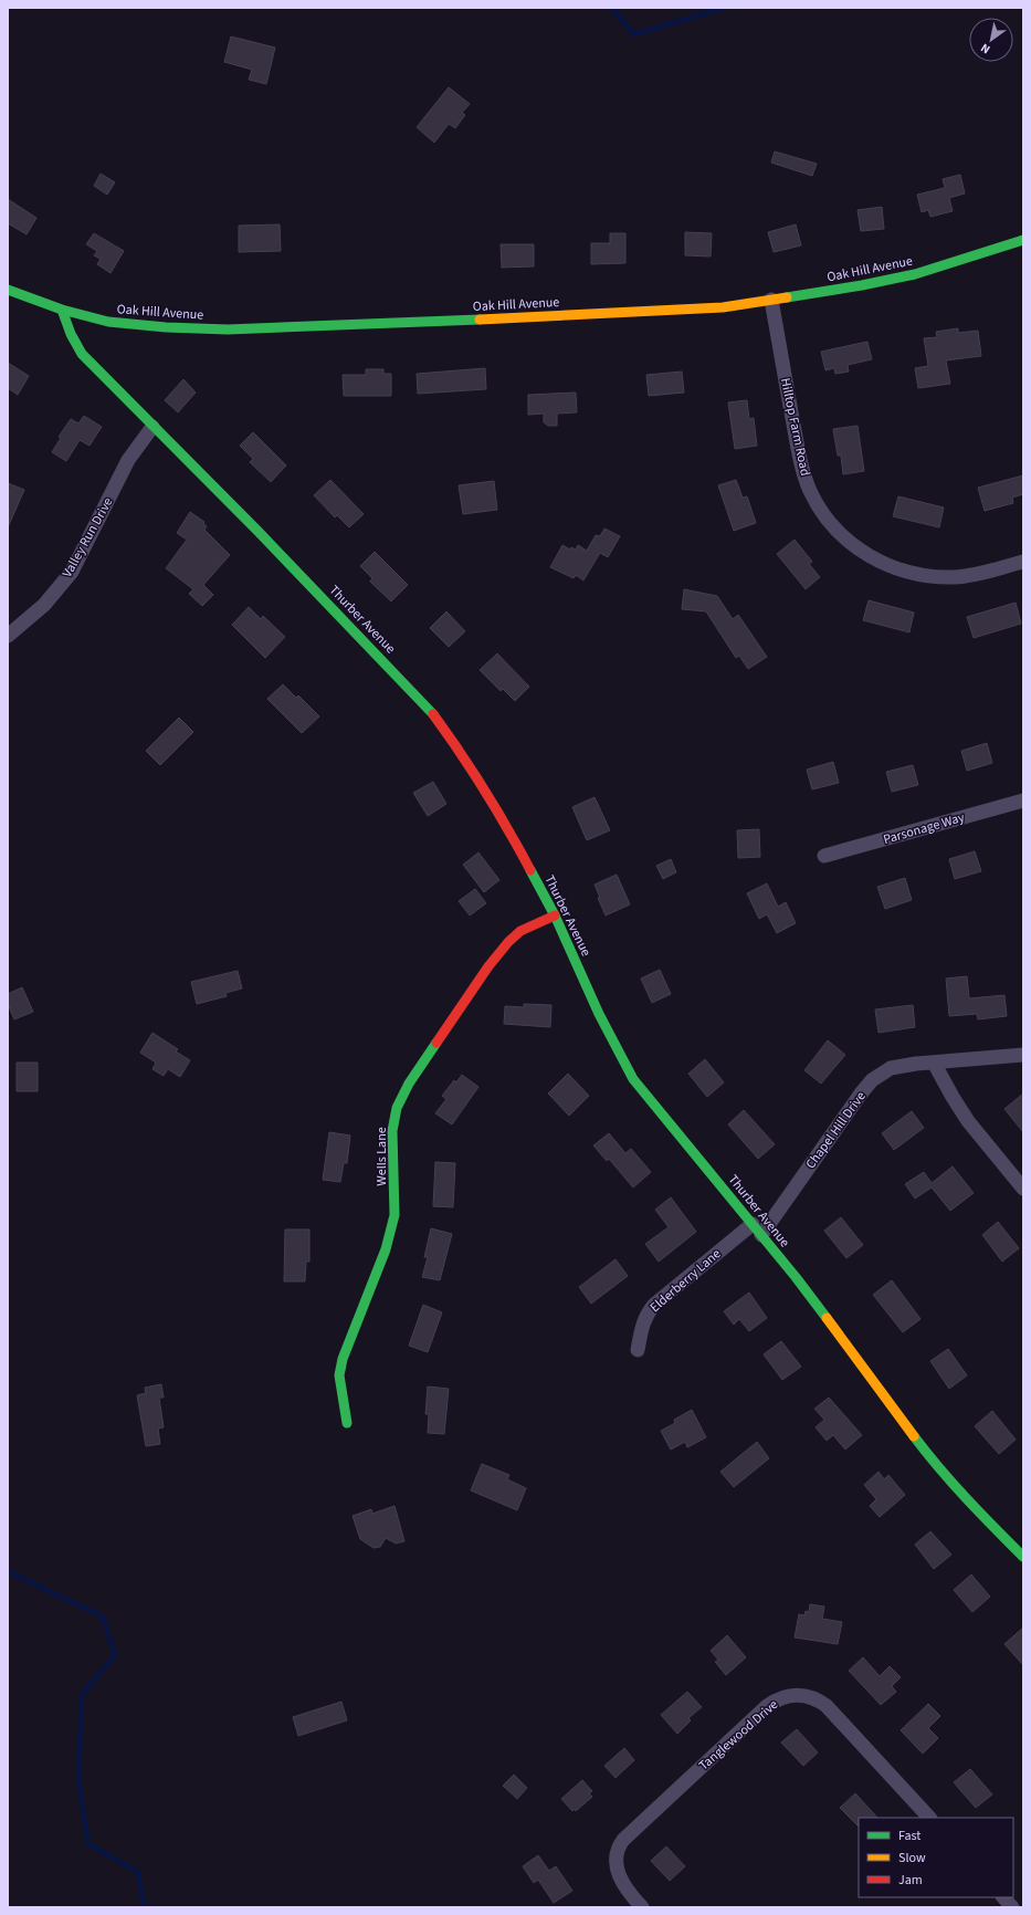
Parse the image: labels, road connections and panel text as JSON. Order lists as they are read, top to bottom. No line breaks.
{"streets":{"street":["Oak Hill Avenue","Hilltop Farm Road","Valley Run Drive","Thurber Avenue","Parsonage Way","Chapel Hill Drive","Wells Lane","Elderberry Lane","Tanglewood Drive"]},"crossings":[["Oak Hill Avenue","Hilltop Farm Road"],["Oak Hill Avenue","Thurber Avenue"],["Valley Run Drive","Thurber Avenue"],["Thurber Avenue","Chapel Hill Drive"],["Thurber Avenue","Wells Lane"],["Thurber Avenue","Elderberry Lane"],["Chapel Hill Drive","Elderberry Lane"]],"legend":["Fast","Slow","Jam"],"north":"bottom left"}
